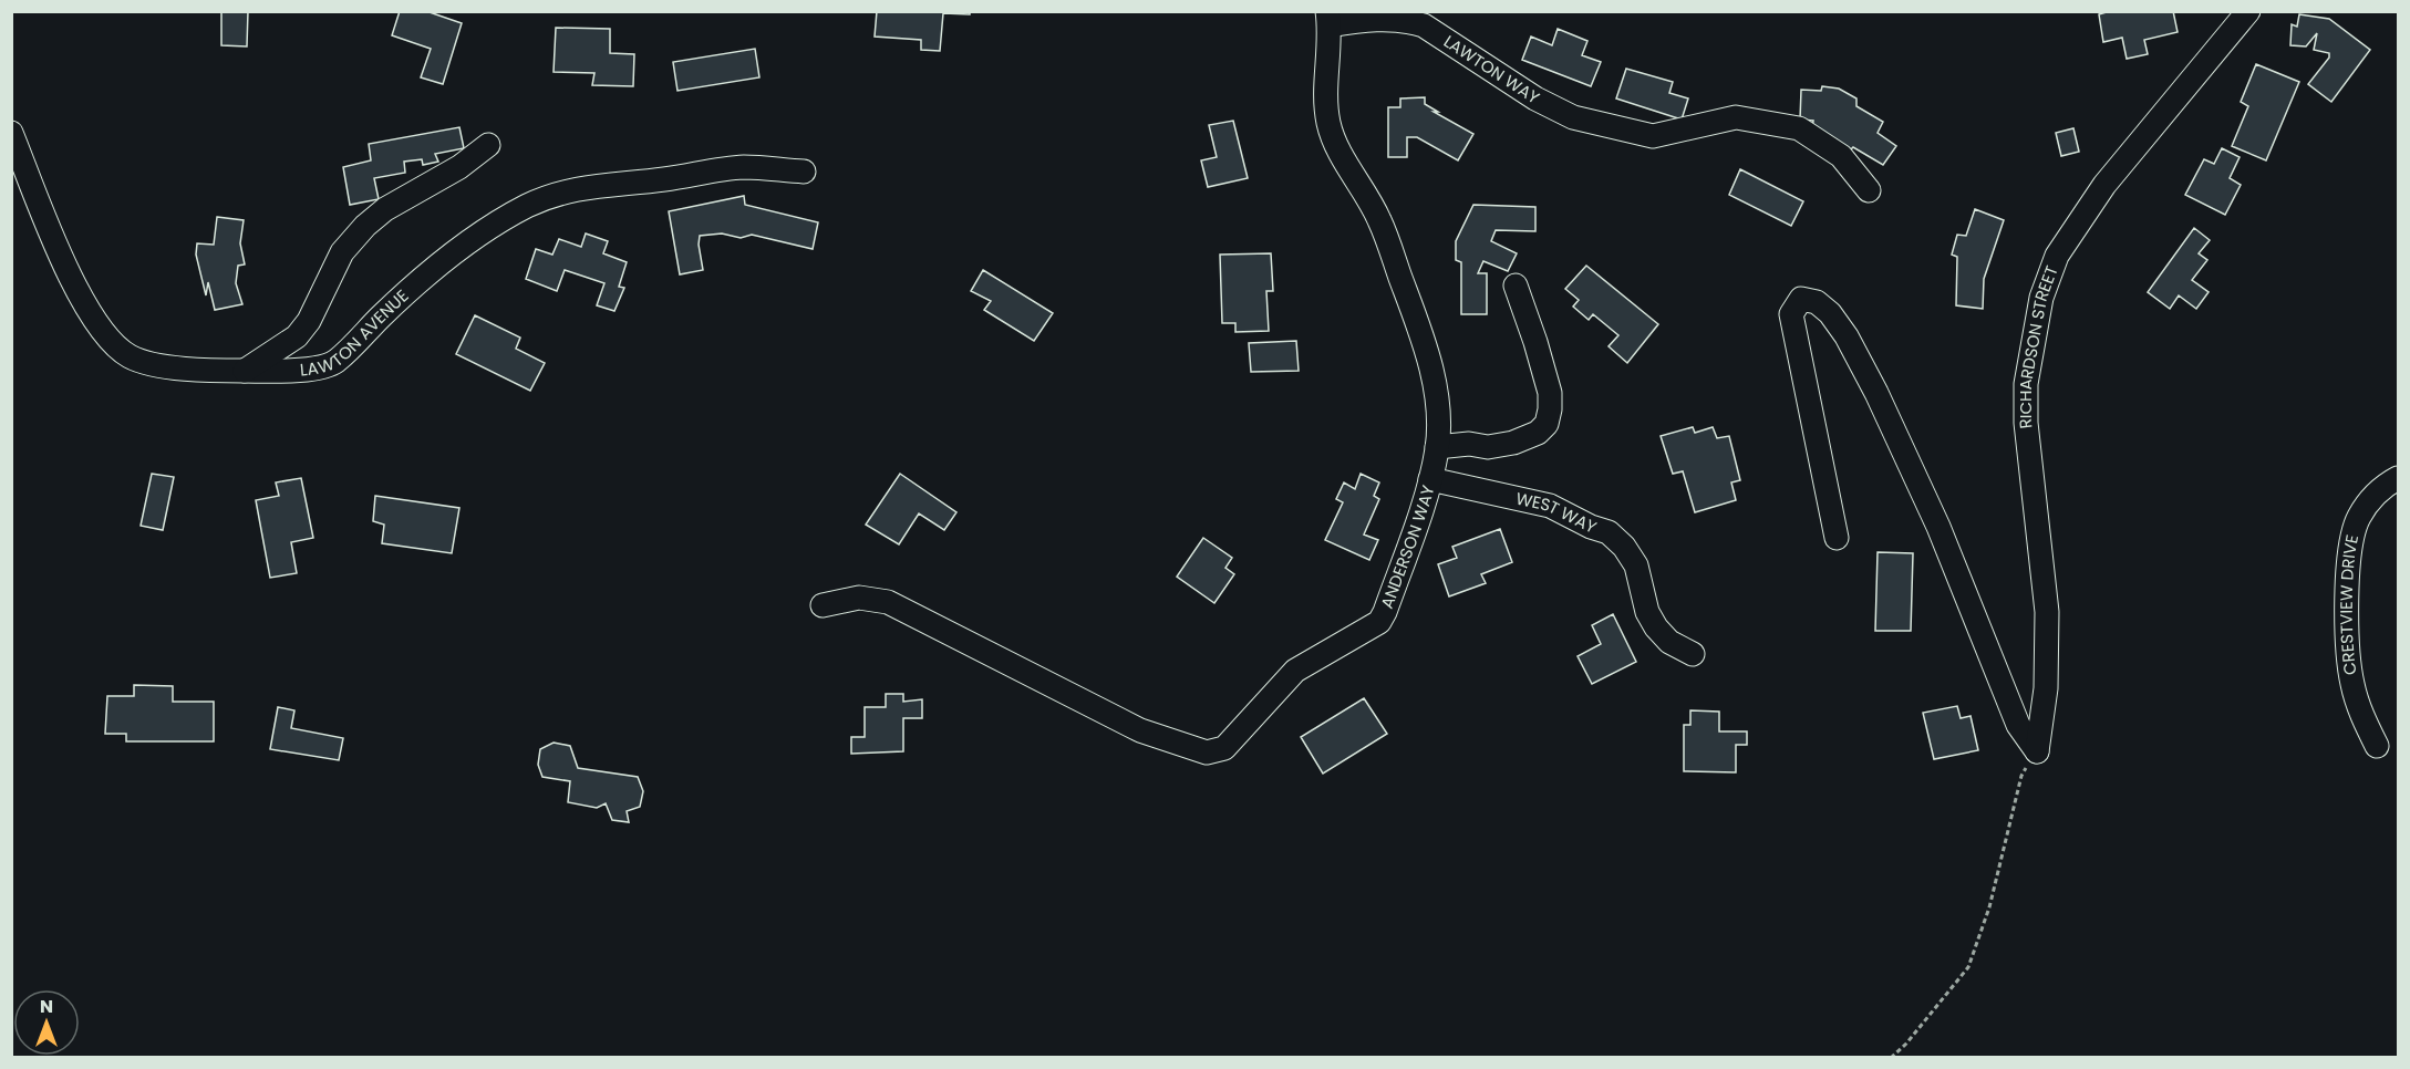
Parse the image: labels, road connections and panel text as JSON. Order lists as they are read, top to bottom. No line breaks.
{"streets":{"street":["LAWTON WAY","LAWTON AVENUE","RICHARDSON STREET","WEST WAY","ANDERSON WAY","CRESTVIEW DRIVE"]},"crossings":[["LAWTON WAY","ANDERSON WAY"],["WEST WAY","ANDERSON WAY"]],"north":"top"}
